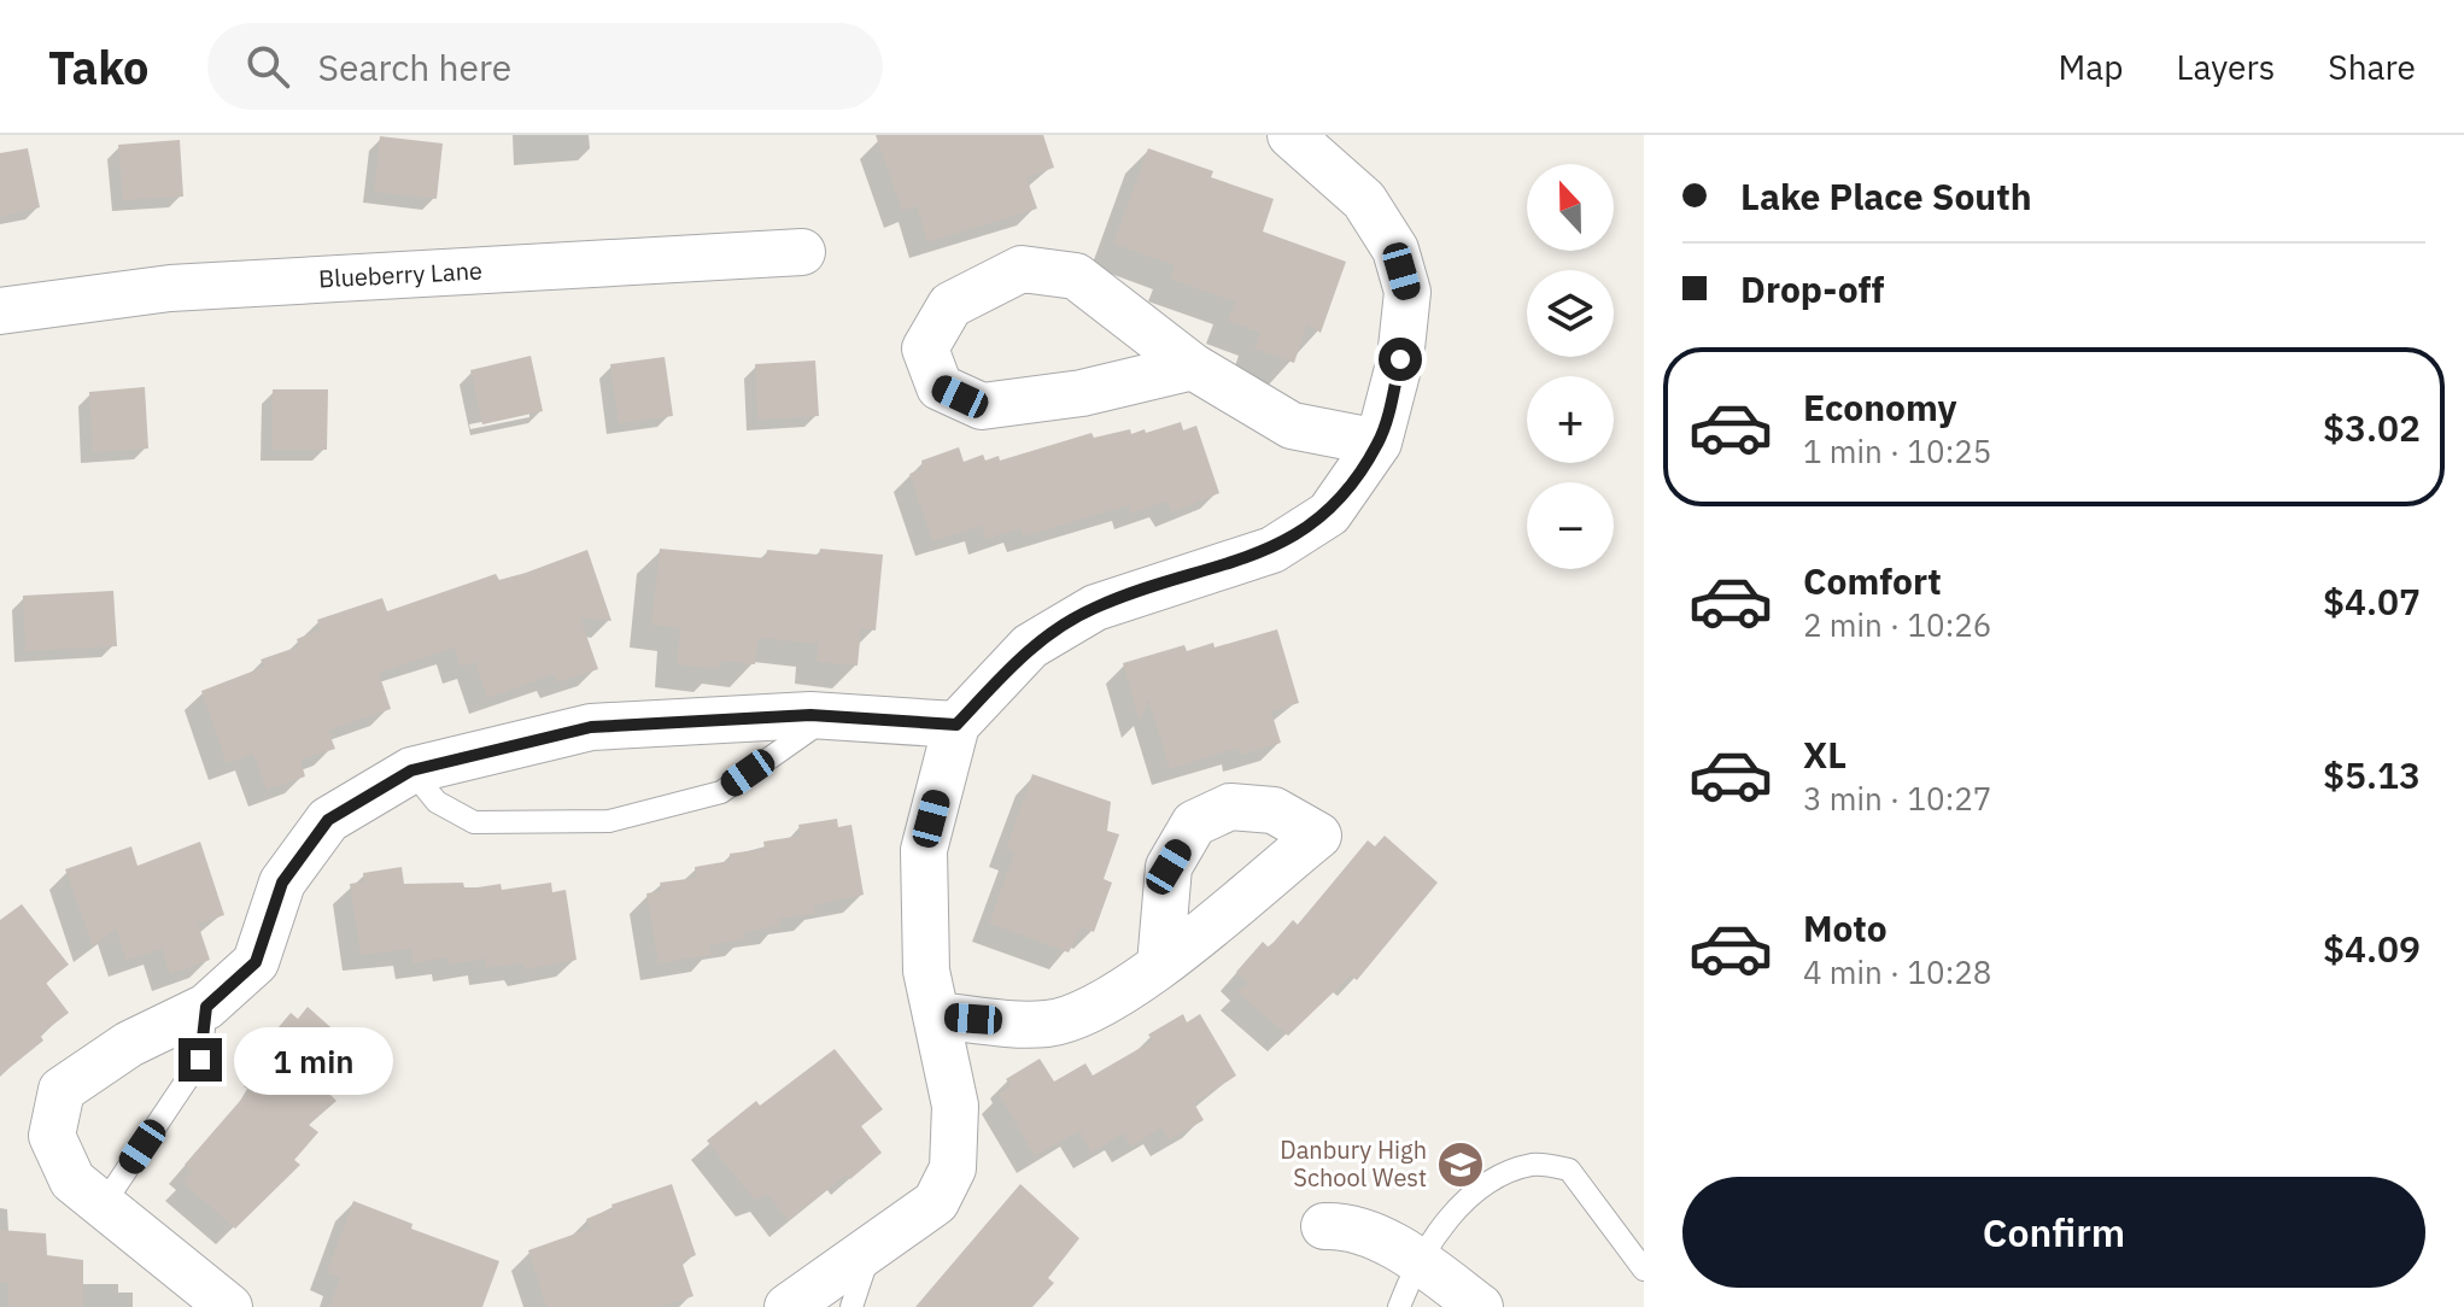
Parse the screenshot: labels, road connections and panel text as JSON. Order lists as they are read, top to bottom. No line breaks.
{"streets":{"street":["Blueberry Lane"]},"places":{"school or university":["Danbury High School West"]},"north":"top","page":{"header":"Tako","search":"Search here","nav":["Map","Layers","Share"],"banner":["Lake Place South","Drop-off"],"map_buttons":["+","−"],"list":[{"name":"Economy","note":"1 min · 10:25","value":"$3.02"},{"name":"Comfort","note":"2 min · 10:26","value":"$4.07"},{"name":"XL","note":"3 min · 10:27","value":"$5.13"},{"name":"Moto","note":"4 min · 10:28","value":"$4.09"}],"bubble":"1 min","buttons":"Confirm"}}
